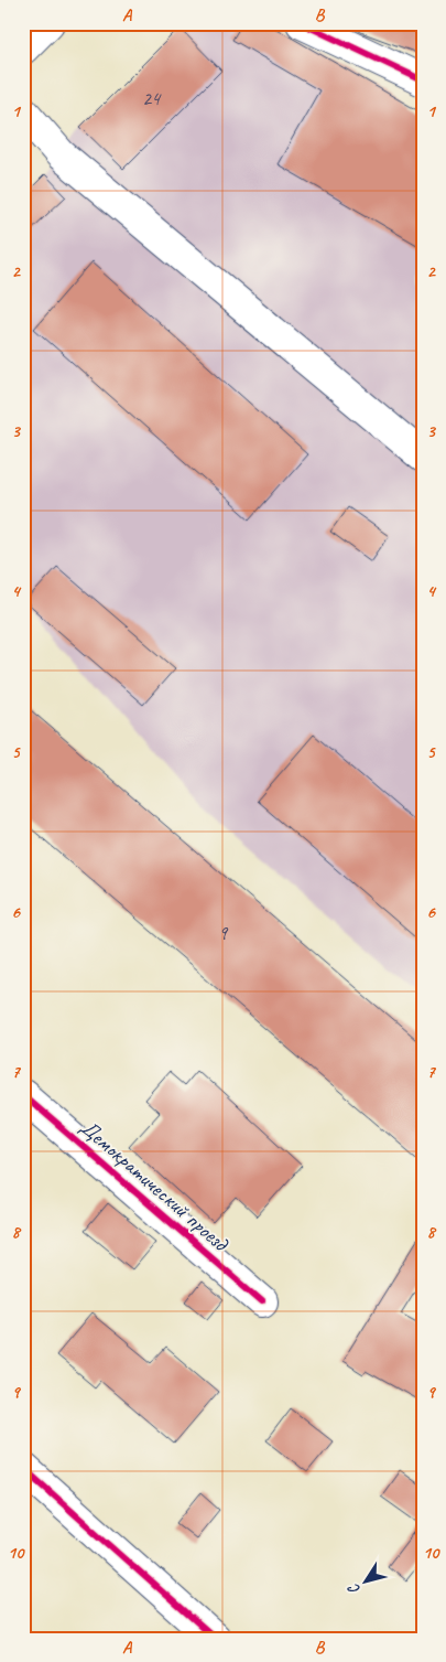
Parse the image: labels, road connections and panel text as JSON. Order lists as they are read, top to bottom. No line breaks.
{"streets":{"street":["Демократический проезд"]},"house_numbers":["24","9"],"north":"bottom left","grid":{"columns":["A","B"],"rows":["1","2","3","4","5","6","7","8","9","10"]}}
